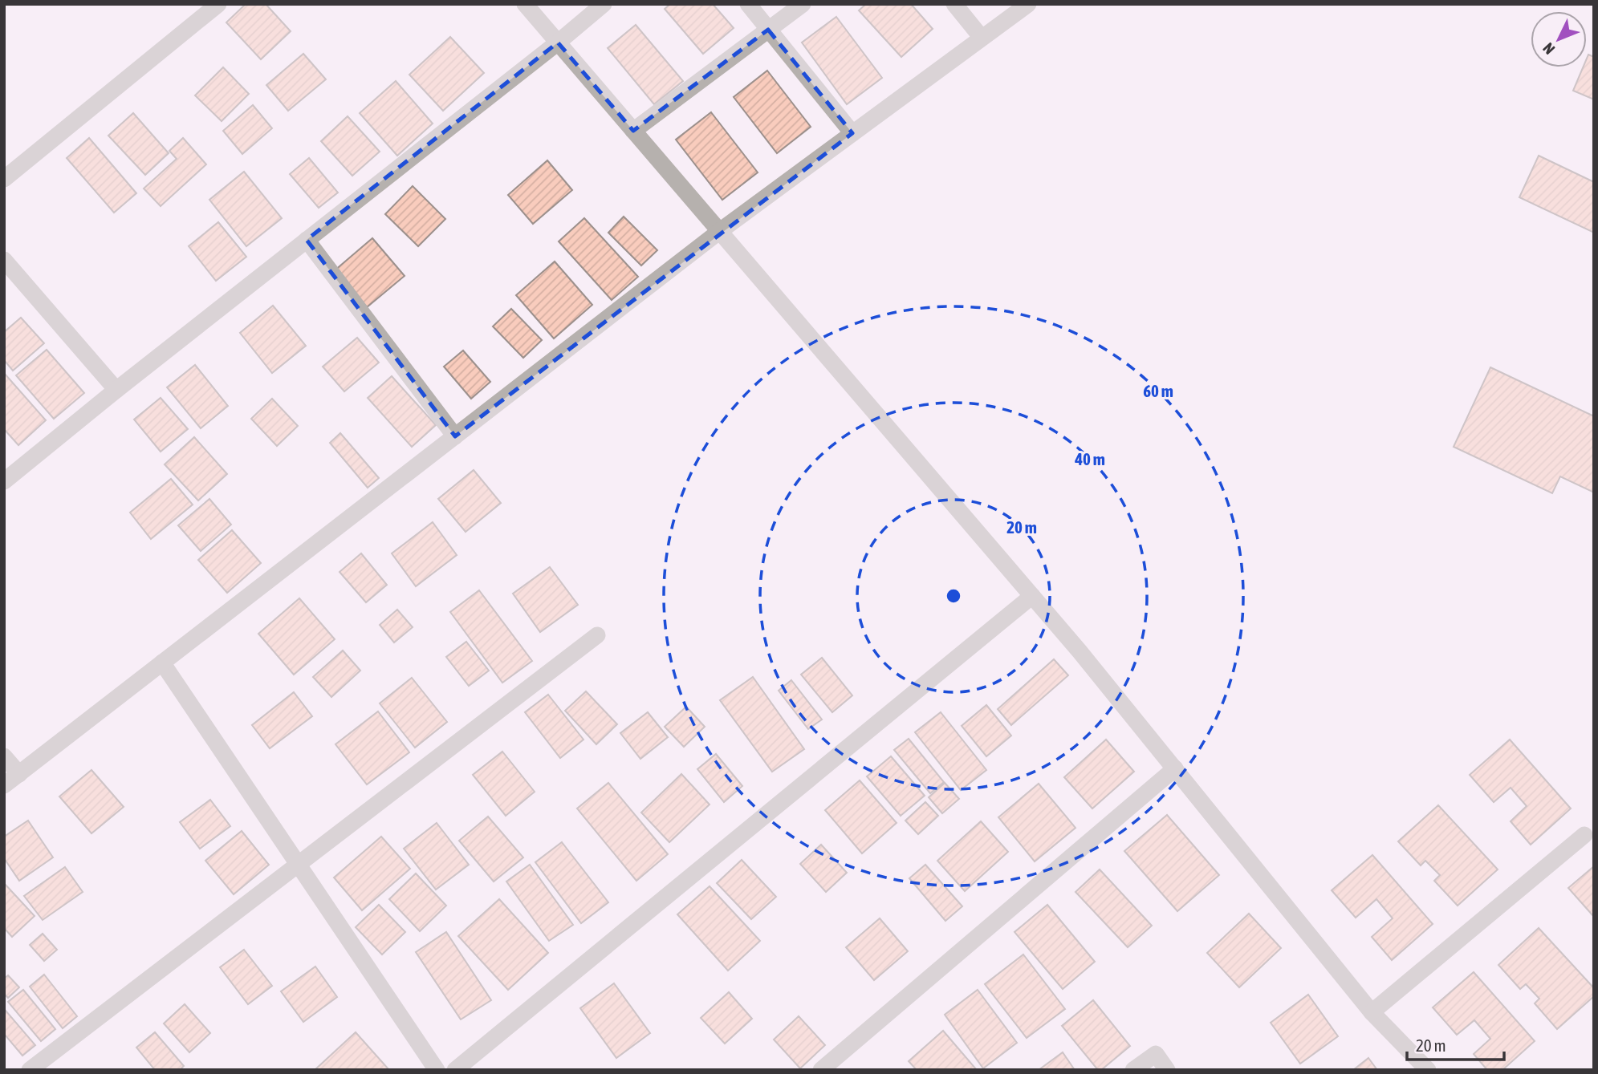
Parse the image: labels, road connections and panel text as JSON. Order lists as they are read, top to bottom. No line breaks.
{"scale_bar":"20 m","north":"bottom left","rings":["60 m","40 m","20 m"]}
